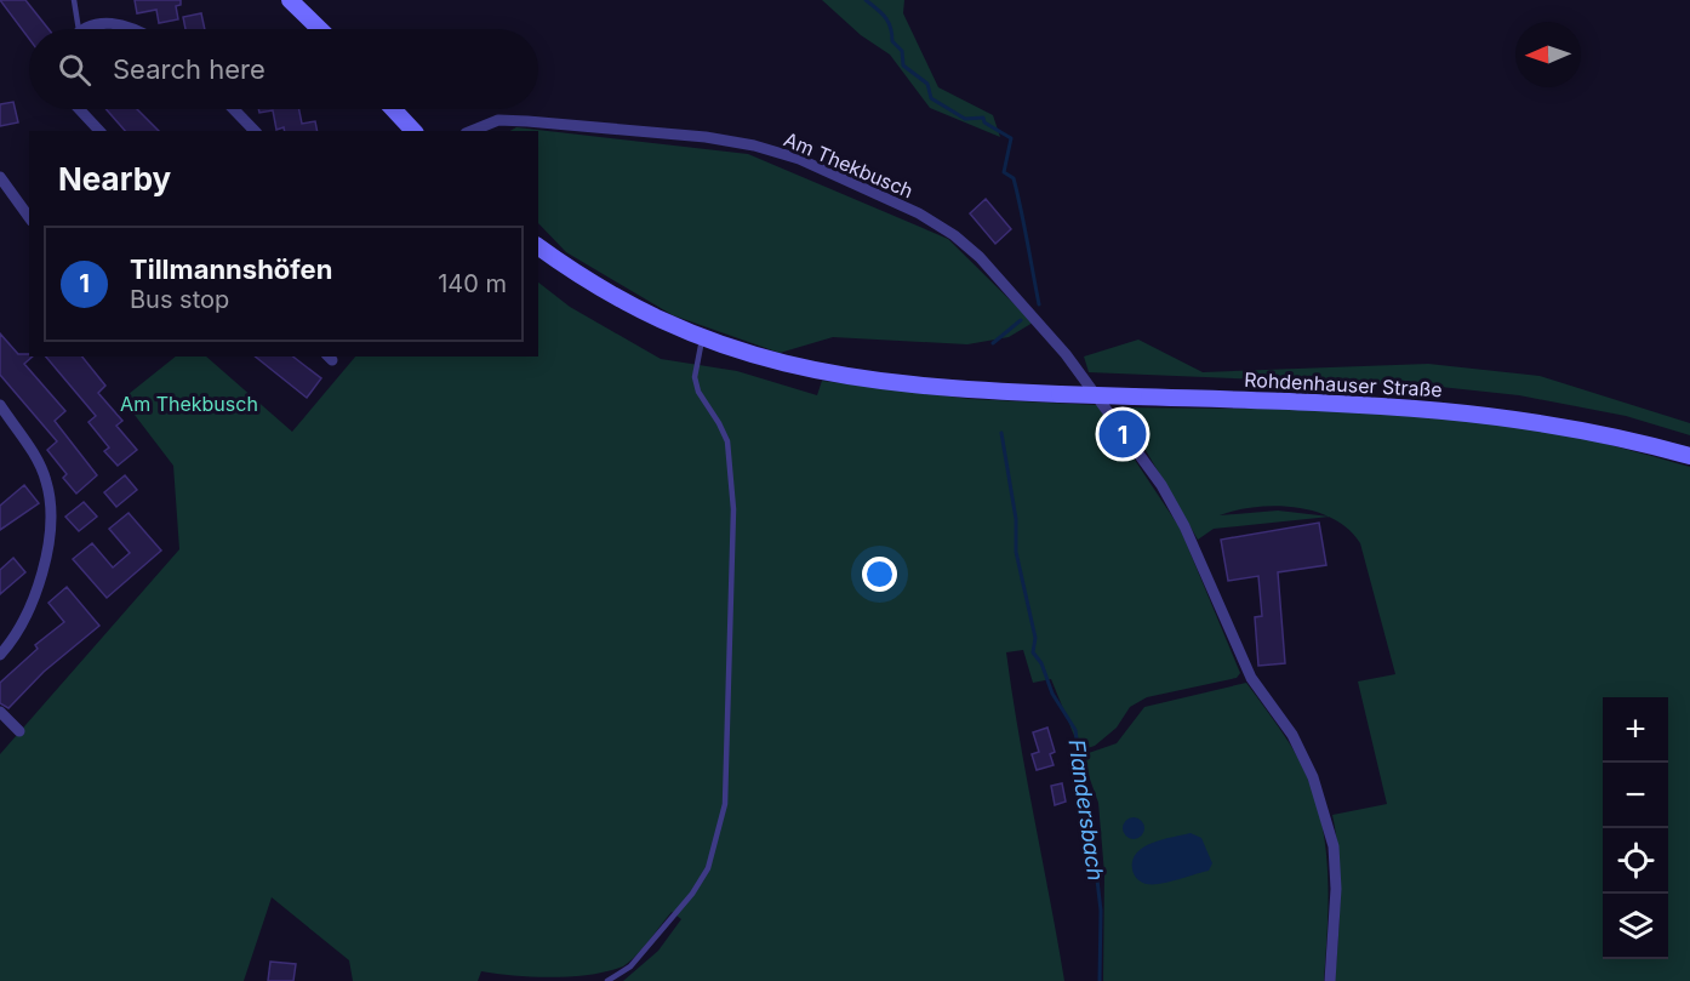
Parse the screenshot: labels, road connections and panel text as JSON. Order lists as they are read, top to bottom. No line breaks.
{"streets":{"main road":["Rohdenhauser Straße"],"street":["Am Thekbusch"]},"water":["Flandersbach"],"parks":["Am Thekbusch"],"north":"left","page":{"search":"Search here","heading":"Nearby","list":[{"mark":"1","name":"Tillmannshöfen","note":"Bus stop","value":"140 m"}],"pins":"1","map_buttons":["+","−"]}}
